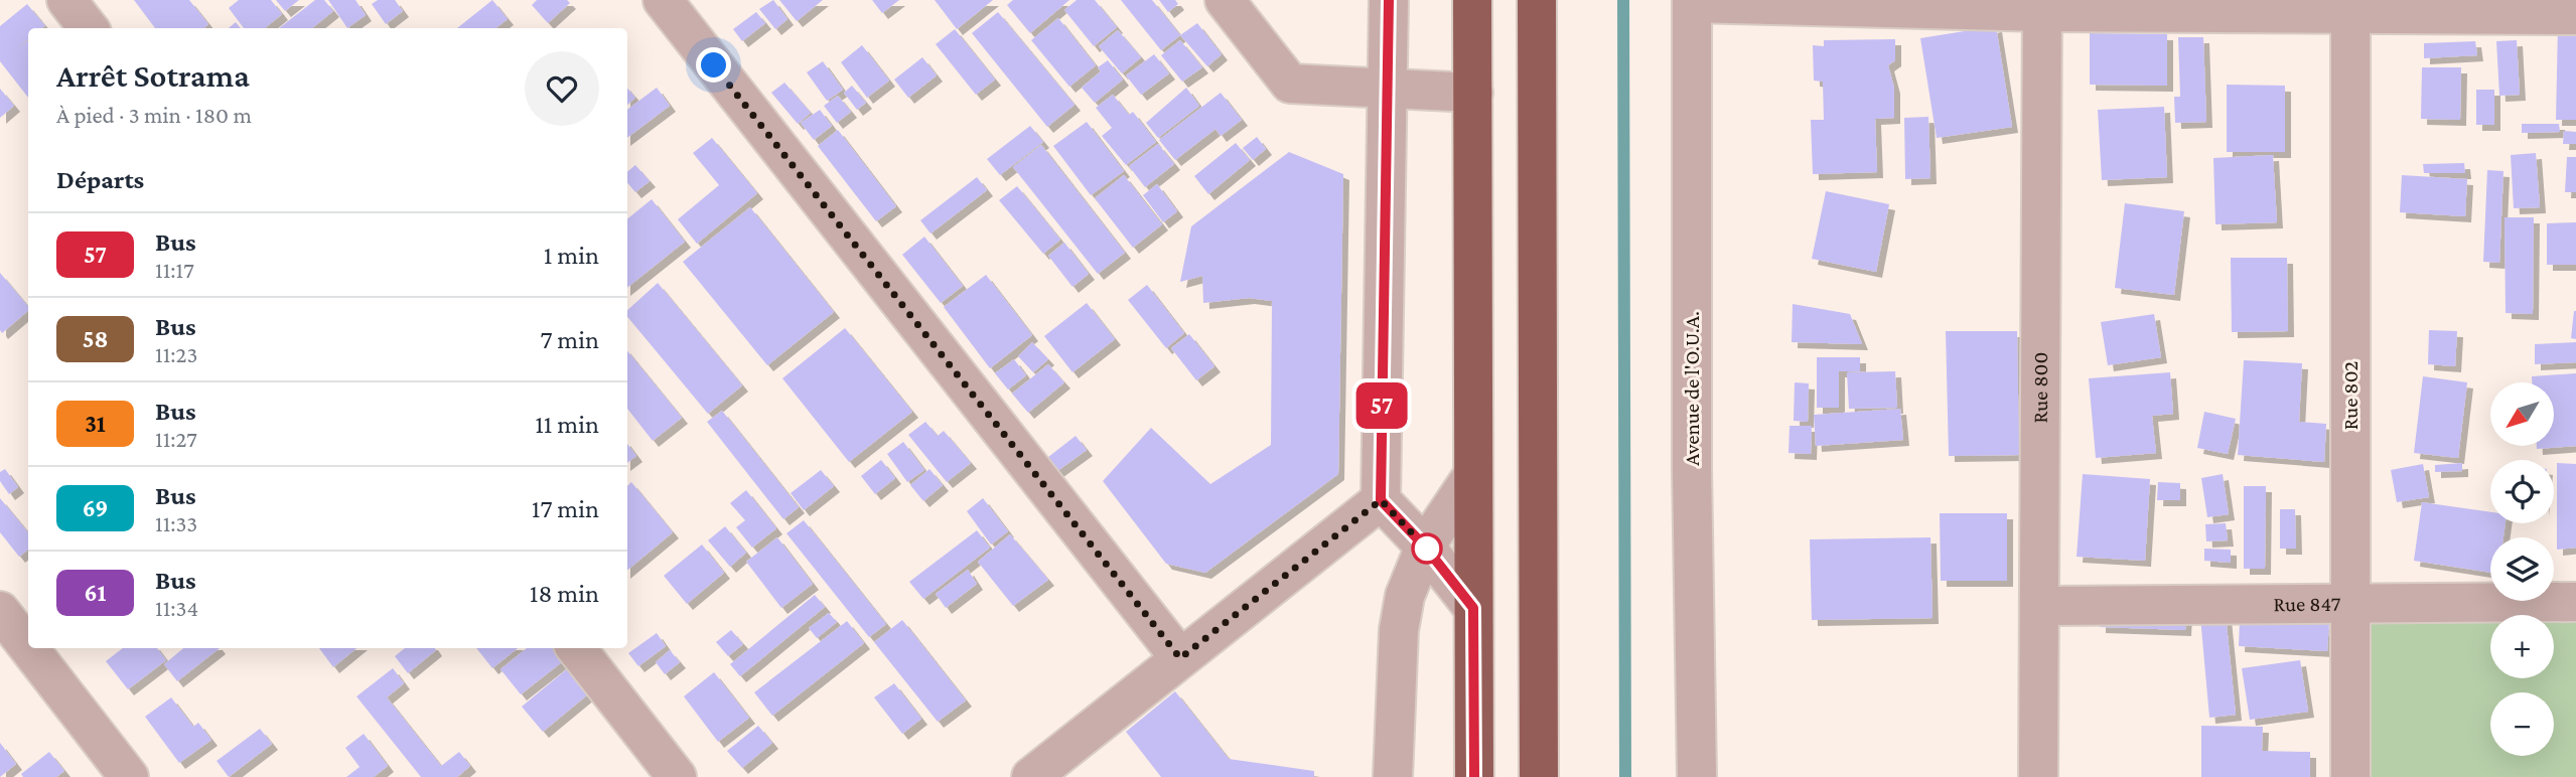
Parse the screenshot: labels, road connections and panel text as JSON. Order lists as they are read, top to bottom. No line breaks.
{"streets":{"street":["Avenue de l'O.U.A.","Rue 800","Rue 802","Rue 847"]},"crossings":[["Rue 800","Rue 847"],["Rue 802","Rue 847"]],"lines":["bus line 57"],"north":"bottom left","page":{"on_map":"57","heading":[["Arrêt Sotrama","À pied · 3 min · 180 m"],"Départs"],"list":[{"mark":"57","name":"Bus","note":"11:17","value":"1 min"},{"mark":"58","name":"Bus","note":"11:23","value":"7 min"},{"mark":"31","name":"Bus","note":"11:27","value":"11 min"},{"mark":"69","name":"Bus","note":"11:33","value":"17 min"},{"mark":"61","name":"Bus","note":"11:34","value":"18 min"}],"map_buttons":["+","−"]}}
